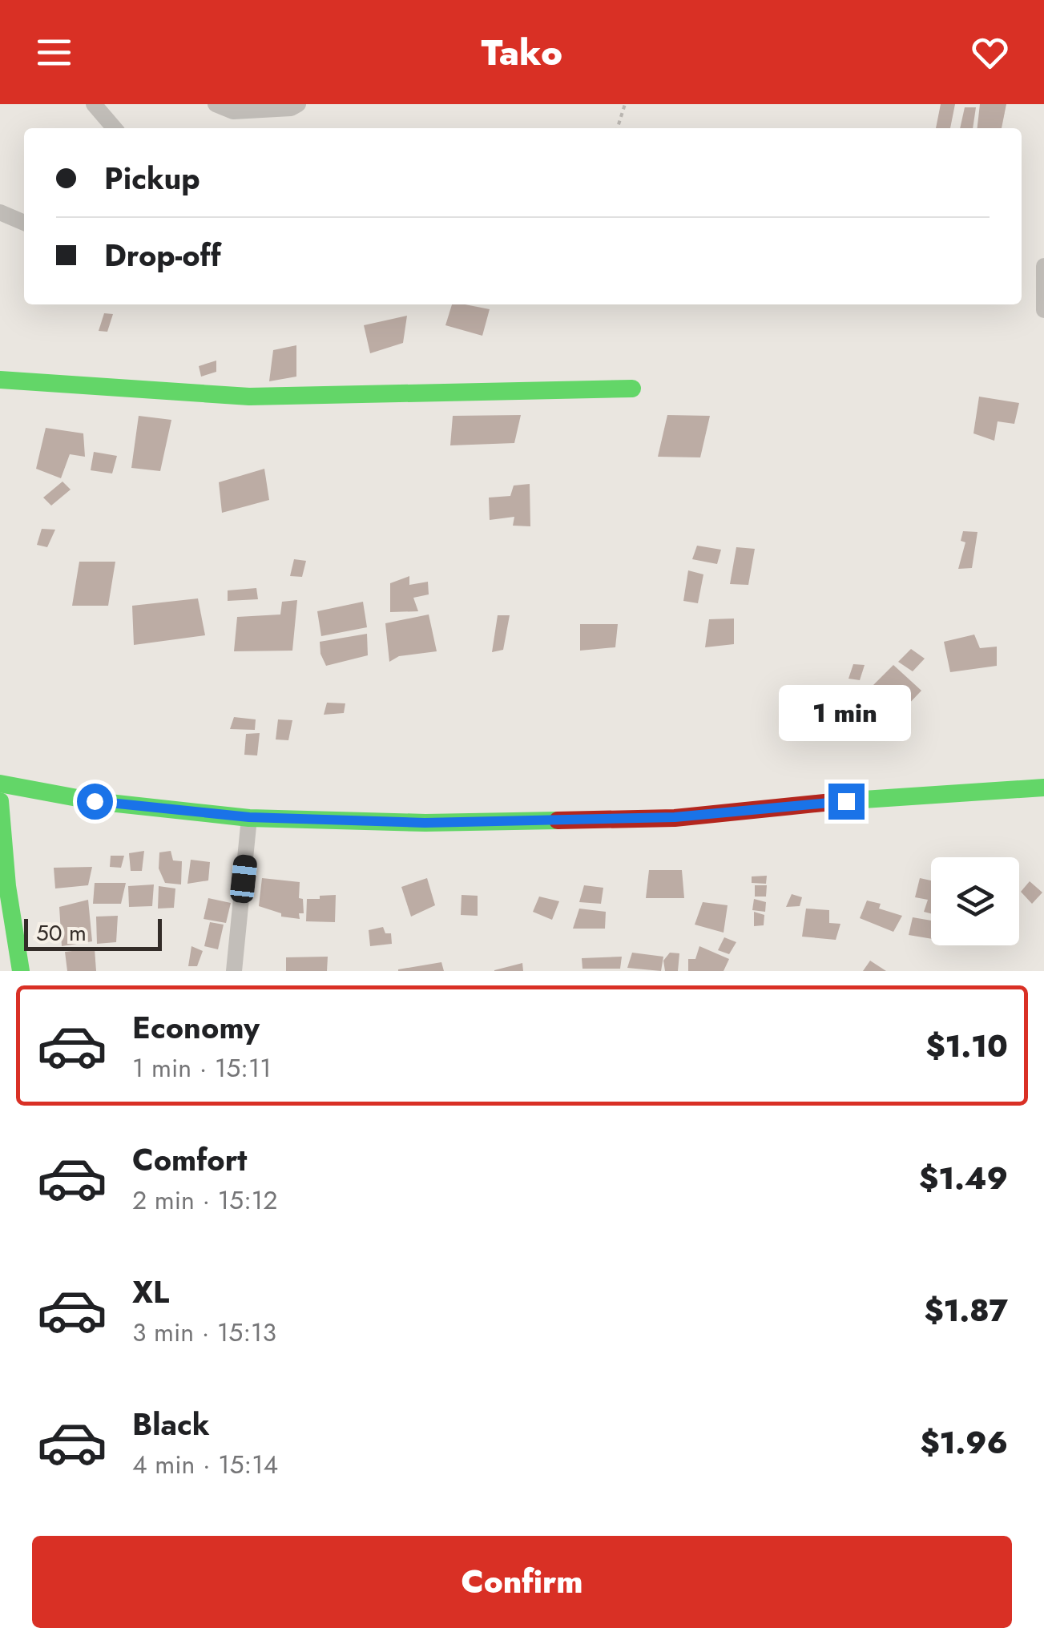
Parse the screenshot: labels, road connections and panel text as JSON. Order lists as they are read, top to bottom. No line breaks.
{"scale_bar":"50 m","page":{"header":"Tako","banner":["Pickup","Drop-off"],"bubble":"1 min","scale":"50 m","list":[{"name":"Economy","note":"1 min · 15:11","value":"$1.10"},{"name":"Comfort","note":"2 min · 15:12","value":"$1.49"},{"name":"XL","note":"3 min · 15:13","value":"$1.87"},{"name":"Black","note":"4 min · 15:14","value":"$1.96"}],"buttons":"Confirm"}}
